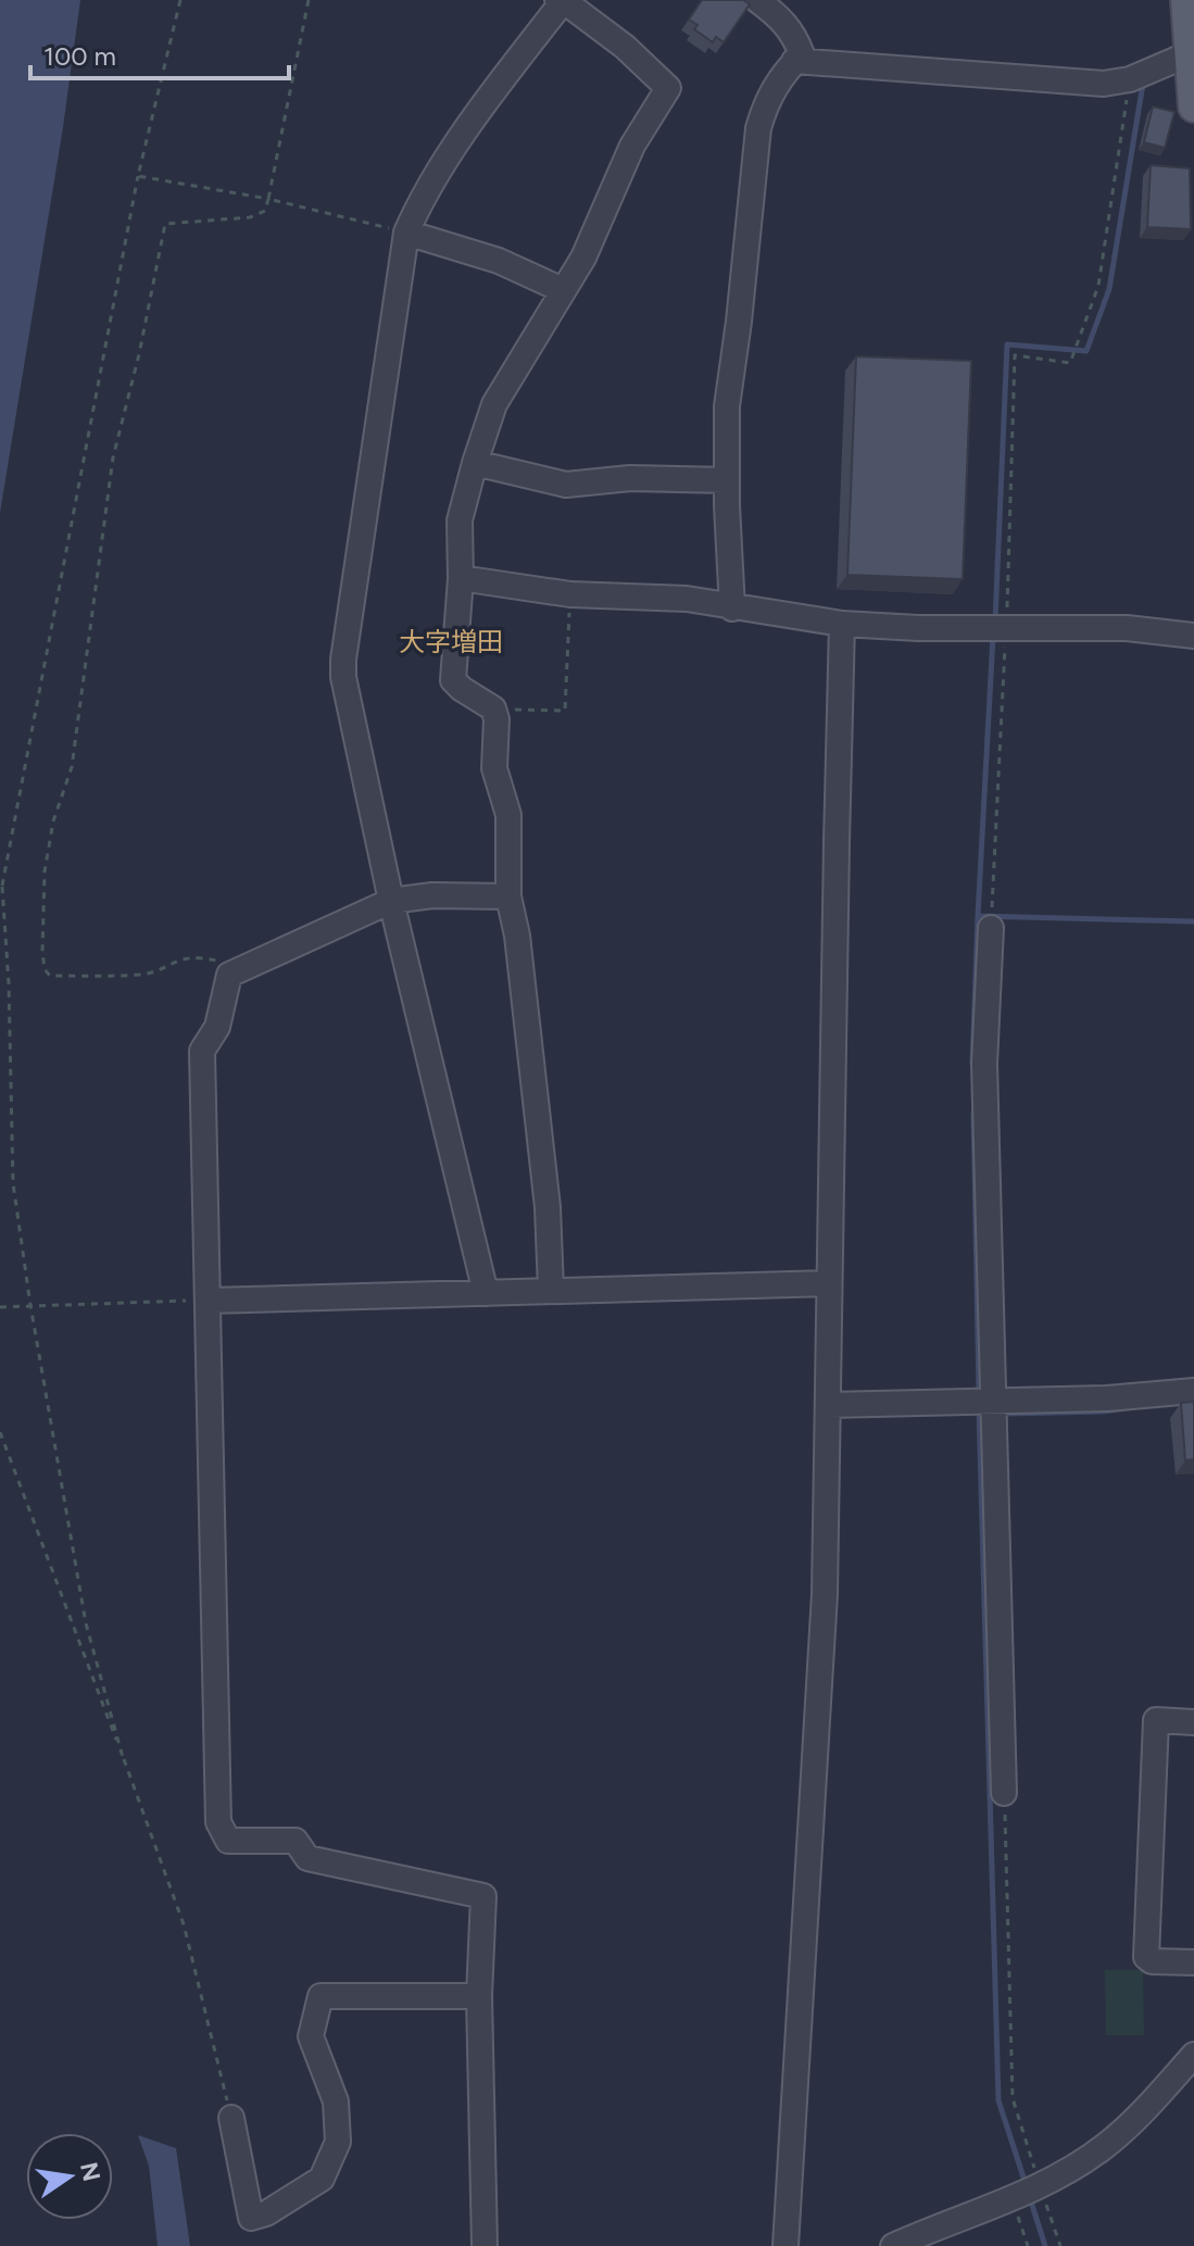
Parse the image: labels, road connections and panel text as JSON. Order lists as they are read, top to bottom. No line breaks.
{"districts":["大字増田"],"scale_bar":"100 m","north":"right"}
